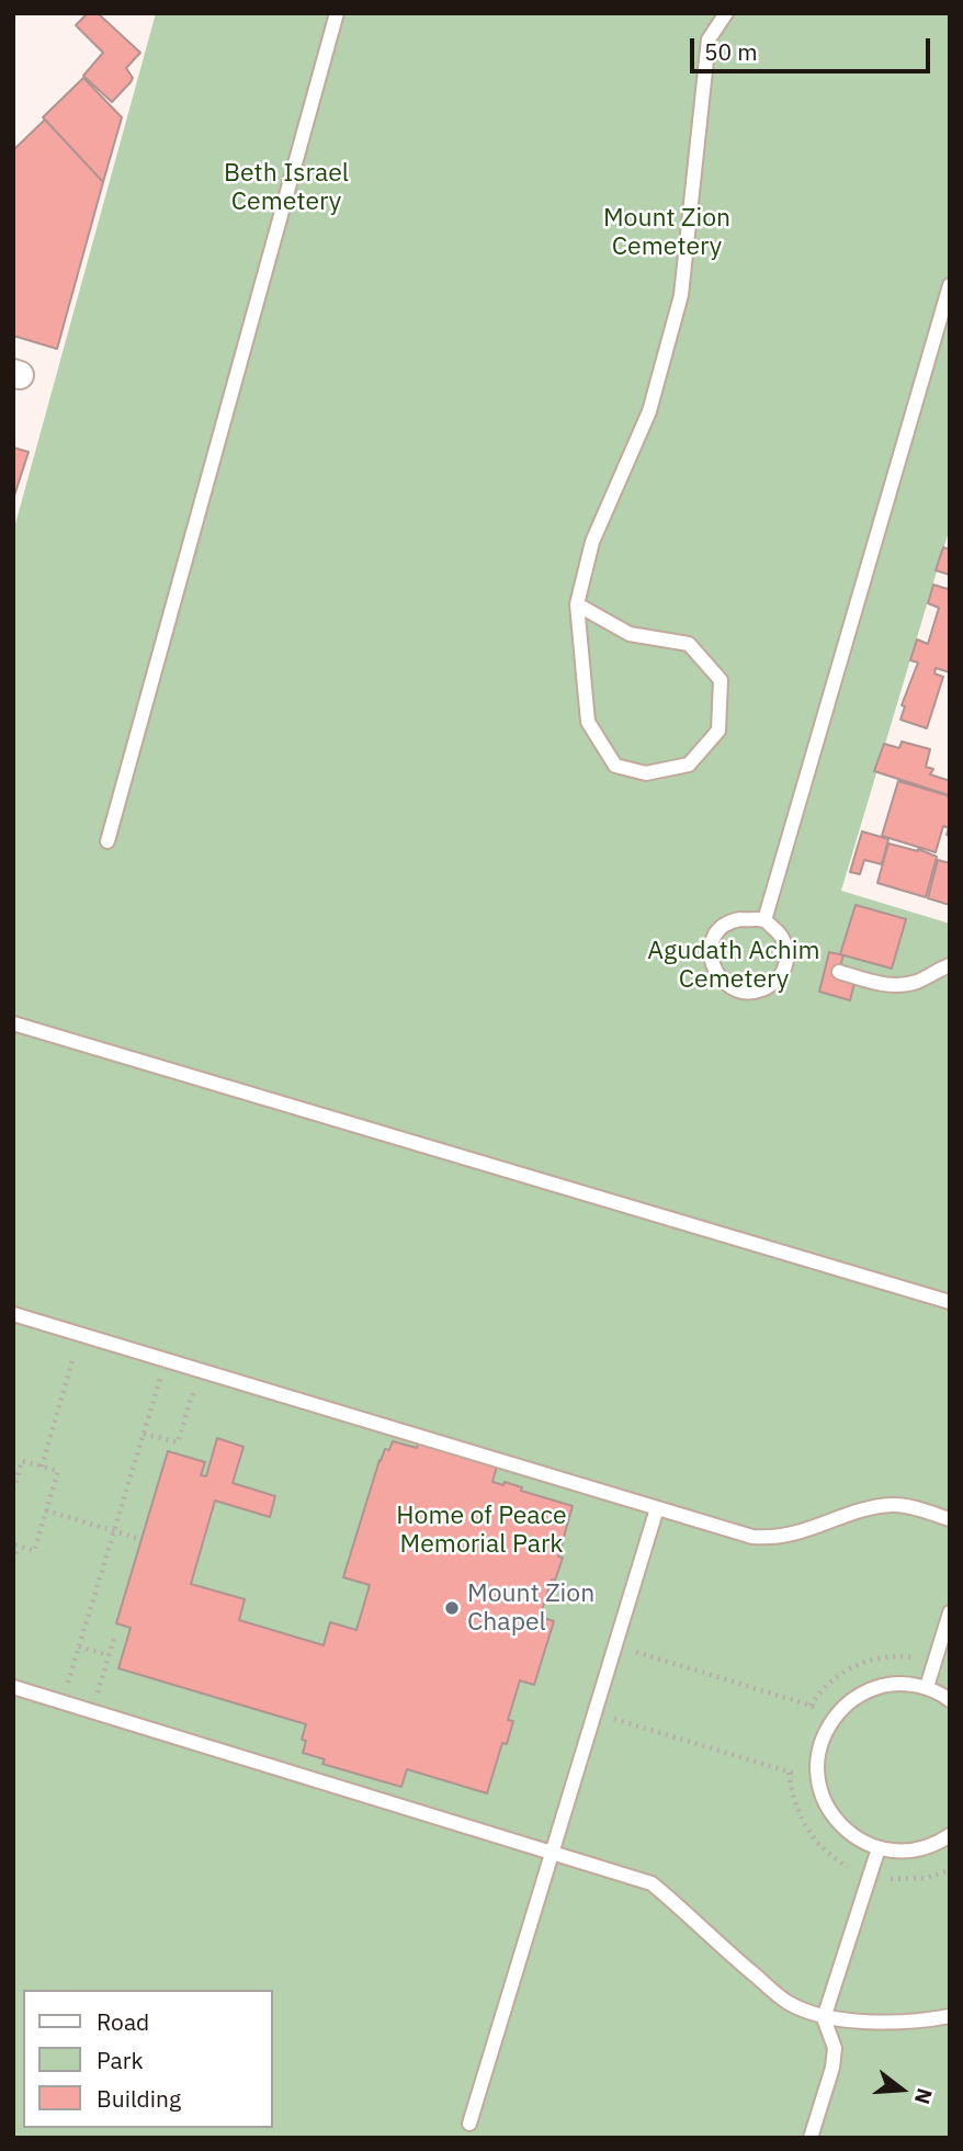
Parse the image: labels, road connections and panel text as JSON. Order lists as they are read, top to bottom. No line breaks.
{"parks":["Beth Israel Cemetery","Mount Zion Cemetery","Agudath Achim Cemetery","Home of Peace Memorial Park"],"places":["Mount Zion Chapel"],"legend":["Road","Park","Building"],"scale_bar":"50 m","north":"right"}
